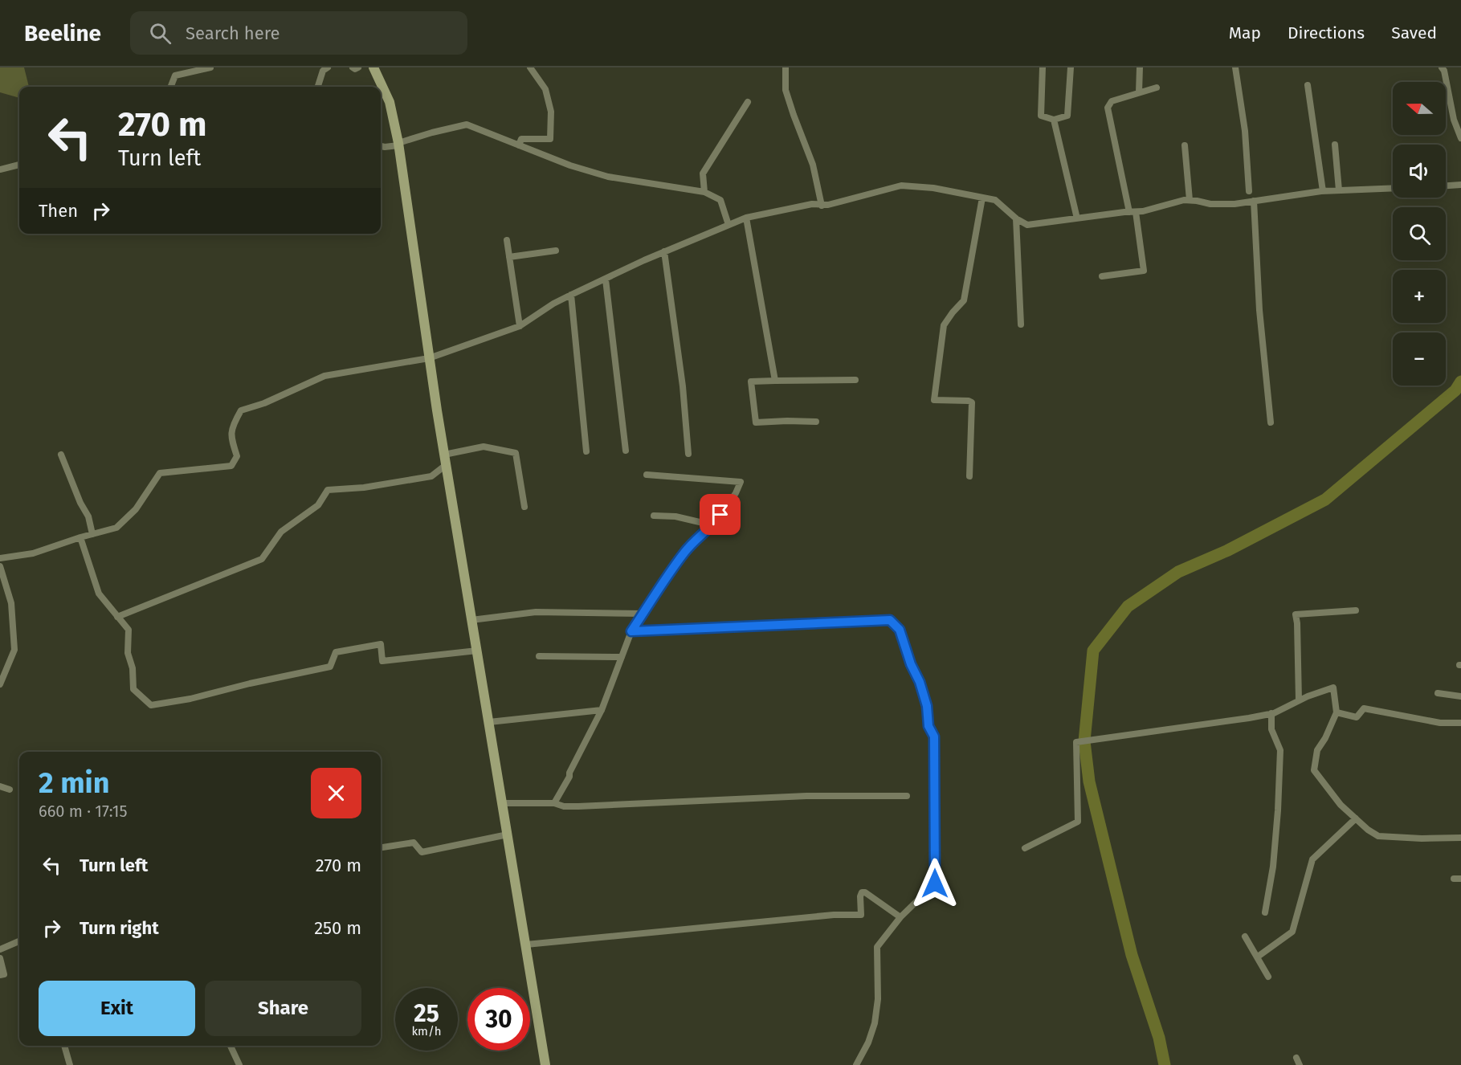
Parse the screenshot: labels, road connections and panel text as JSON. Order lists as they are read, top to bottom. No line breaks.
{"north":"left","page":{"header":"Beeline","search":"Search here","nav":["Map","Directions","Saved"],"map_buttons":["+","−"],"turn":["270 m","Turn left"],"then":"Then","heading":["2 min","660 m · 17:15"],"list":[{"name":"Turn left","value":"270 m"},{"name":"Turn right","value":"250 m"}],"buttons":["Exit","Share"],"speed":"25 km/h","limit":"30"}}
